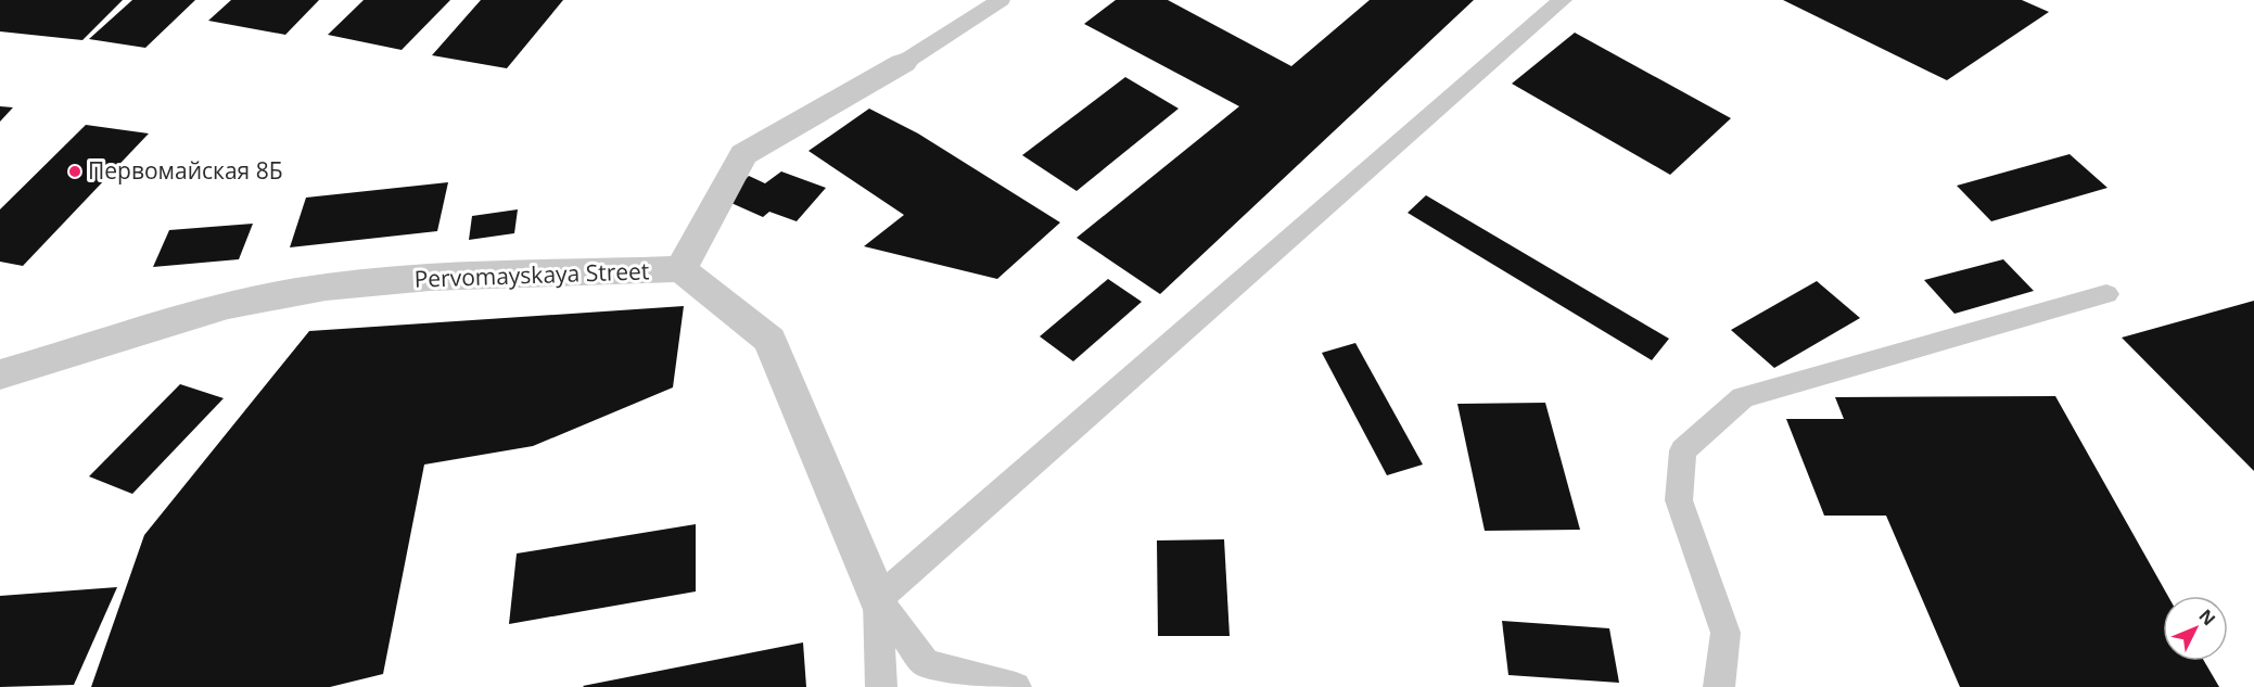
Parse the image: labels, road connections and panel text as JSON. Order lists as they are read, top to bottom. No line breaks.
{"streets":{"street":["Pervomayskaya Street"]},"places":["Первомайская 8Б"],"north":"top right"}
